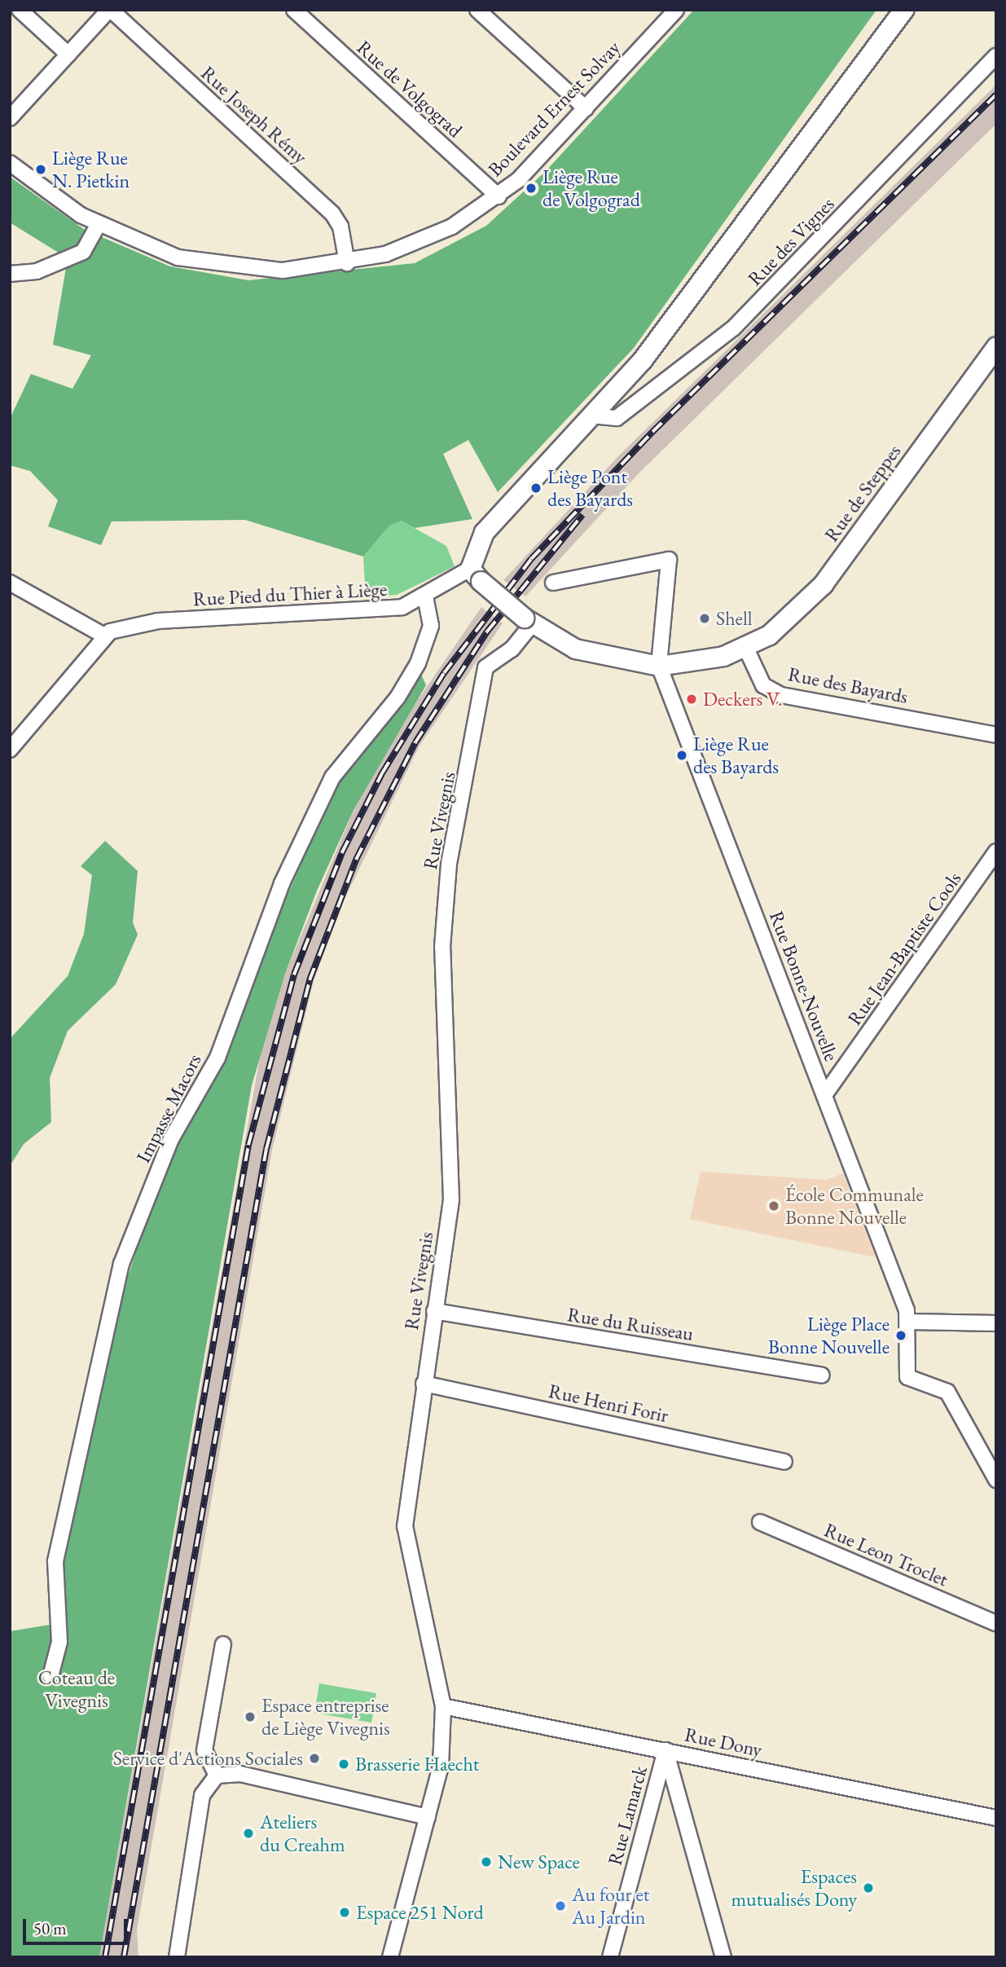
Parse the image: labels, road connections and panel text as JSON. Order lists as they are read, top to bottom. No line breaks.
{"streets":{"street":["Rue de Volgograd","Boulevard Ernest Solvay","Rue Joseph Rémy","Rue des Vignes","Rue de Steppes","Rue Pied du Thier à Liège","Rue des Bayards","Rue Vivegnis","Rue Jean-Baptiste Cools","Rue Bonne-Nouvelle","Impasse Macors","Rue du Ruisseau","Rue Henri Forir","Rue Leon Troclet","Rue Dony","Rue Lamarck"]},"crossings":[["Rue de Volgograd","Boulevard Ernest Solvay"],["Boulevard Ernest Solvay","Rue Joseph Rémy"],["Rue de Steppes","Rue des Bayards"],["Rue Pied du Thier à Liège","Impasse Macors"],["Rue Vivegnis","Rue du Ruisseau"],["Rue Vivegnis","Rue Henri Forir"],["Rue Vivegnis","Rue Dony"],["Rue Jean-Baptiste Cools","Rue Bonne-Nouvelle"],["Rue Dony","Rue Lamarck"]],"parks":["Coteau de Vivegnis"],"places":["Liège Rue N. Pietkin","Liège Rue de Volgograd","Liège Pont des Bayards","Shell","Deckers V.","Liège Rue des Bayards","École Communale Bonne Nouvelle","Liège Place Bonne Nouvelle","Espace entreprise de Liège Vivegnis","Service d'Actions Sociales","Brasserie Haecht","Ateliers du Creahm","New Space","Espaces mutualisés Dony","Au four et Au Jardin","Espace 251 Nord"],"scale_bar":"50 m"}
